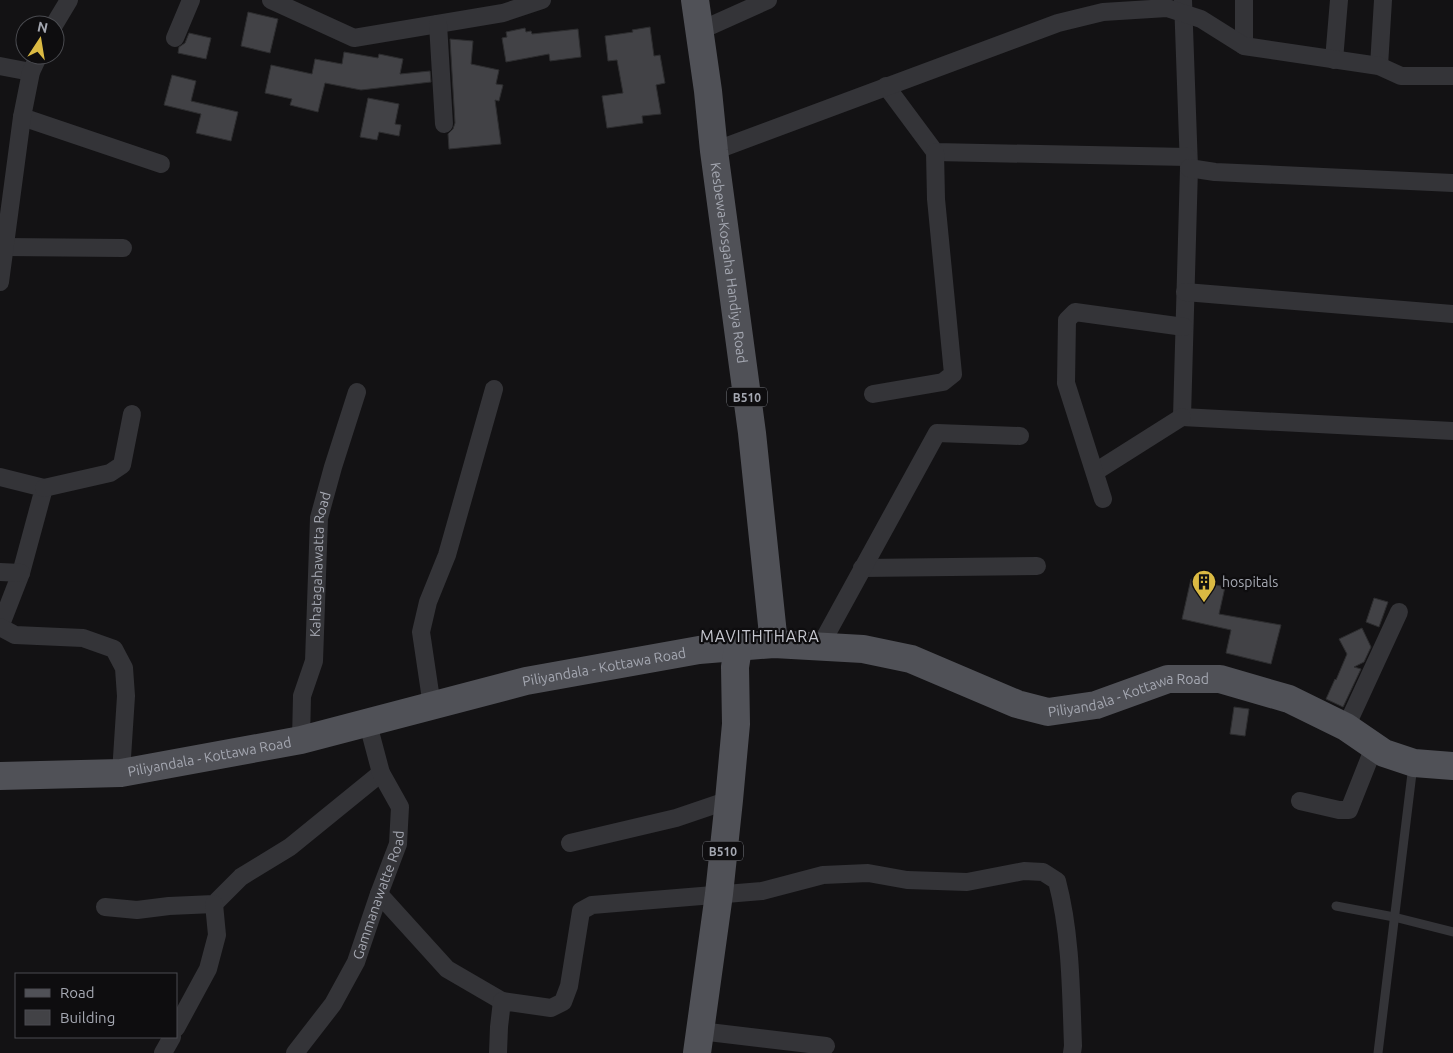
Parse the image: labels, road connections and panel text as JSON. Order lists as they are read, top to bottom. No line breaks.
{"streets":{"main road":["Kesbewa-Kosgaha Handiya Road","B510","Piliyandala - Kottawa Road"],"street":["Kahatagahawatta Road","Gammanawatte Road"]},"crossings":[["Kesbewa-Kosgaha Handiya Road","Piliyandala - Kottawa Road"],["B510","Piliyandala - Kottawa Road"],["Kahatagahawatta Road","Piliyandala - Kottawa Road"],["Piliyandala - Kottawa Road","Gammanawatte Road"]],"districts":["MAVITHTHARA"],"places":{"building":["hospitals"]},"legend":["Road","Building"],"north":"top"}
